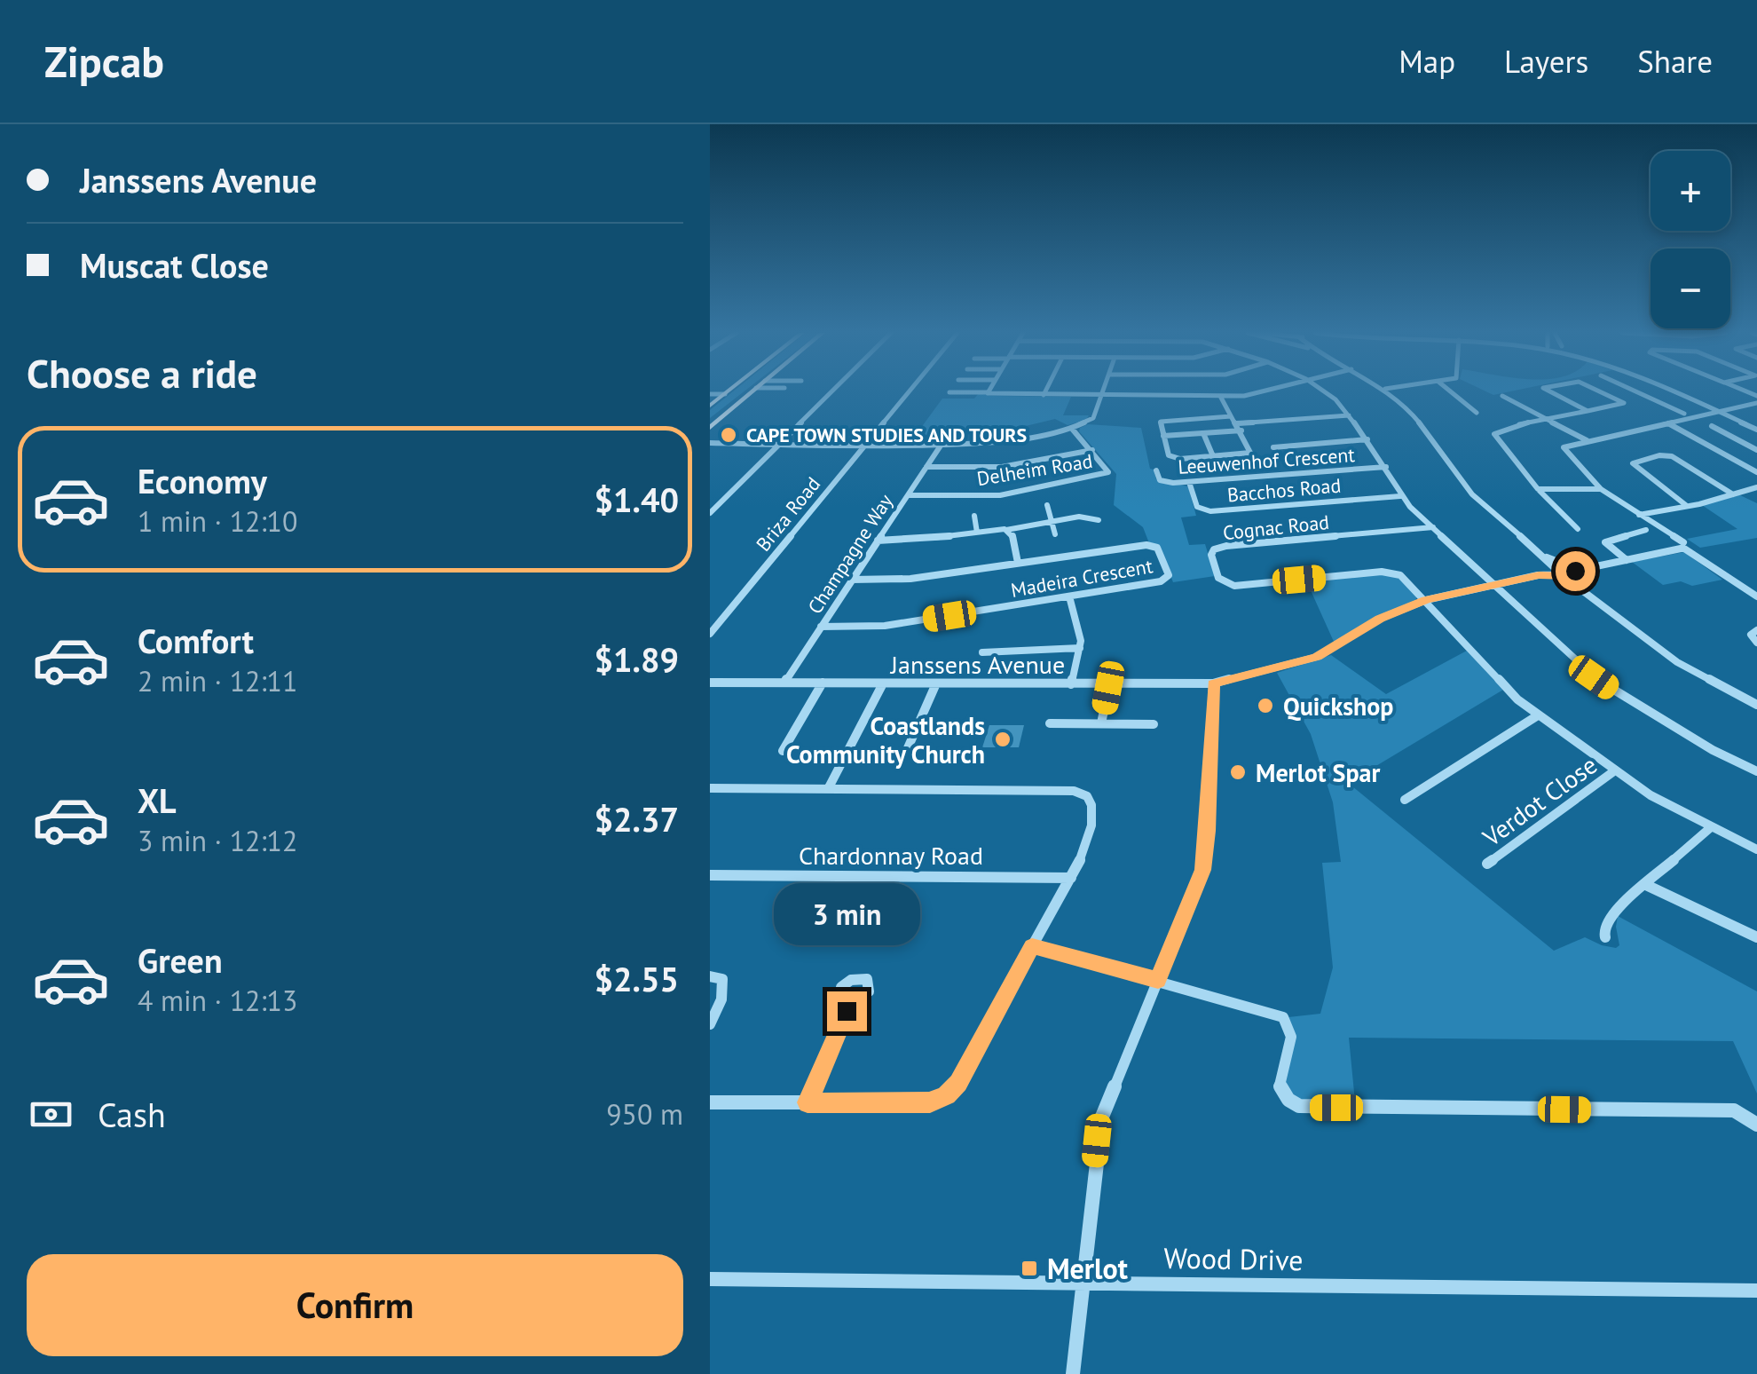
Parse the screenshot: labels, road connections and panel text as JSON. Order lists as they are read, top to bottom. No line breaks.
{"streets":{"street":["Leeuwenhof Crescent","Delheim Road","Bacchos Road","Briza Road","Cognac Road","Champagne Way","Madeira Crescent","Janssens Avenue","Verdot Close","Chardonnay Road","Wood Drive"]},"crossings":[["Leeuwenhof Crescent","Bacchos Road"],["Delheim Road","Champagne Way"],["Cognac Road","Janssens Avenue"],["Champagne Way","Madeira Crescent"],["Champagne Way","Janssens Avenue"]],"places":{"other":["CAPE TOWN STUDIES AND TOURS","Quickshop","Coastlands Community Church","Merlot Spar"],"transit":["Merlot"]},"page":{"header":"Zipcab","nav":["Map","Layers","Share"],"banner":["Janssens Avenue","Muscat Close"],"map_buttons":["+","−"],"heading":"Choose a ride","list":[{"name":"Economy","note":"1 min · 12:10","value":"$1.40"},{"name":"Comfort","note":"2 min · 12:11","value":"$1.89"},{"name":"XL","note":"3 min · 12:12","value":"$2.37"},{"name":"Green","note":"4 min · 12:13","value":"$2.55"}],"bubble":"3 min","pay":["Cash","950 m"],"buttons":"Confirm"}}
